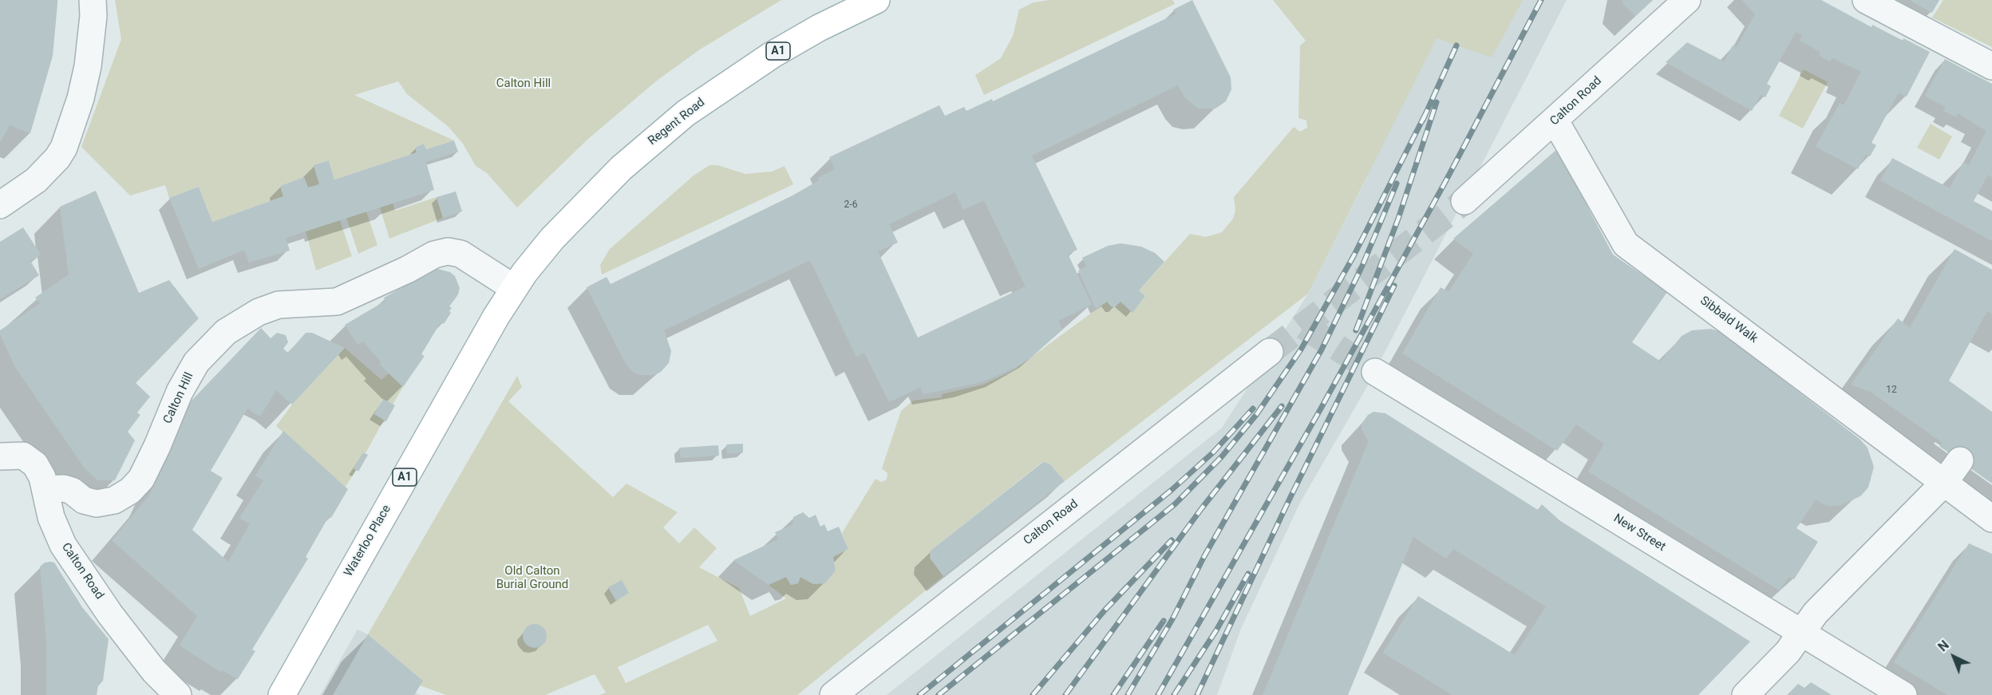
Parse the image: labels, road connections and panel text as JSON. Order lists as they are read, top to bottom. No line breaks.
{"streets":{"main road":["A1","Regent Road","Waterloo Place"],"street":["Calton Road","Sibbald Walk","Calton Hill","New Street"]},"crossings":[["Calton Road","Sibbald Walk"],["Calton Road","Calton Hill"],["Regent Road","Calton Hill"],["Regent Road","Waterloo Place"],["Calton Hill","Waterloo Place"]],"parks":["Calton Hill","Old Calton Burial Ground"],"house_numbers":["2-6","12"],"north":"top left"}
